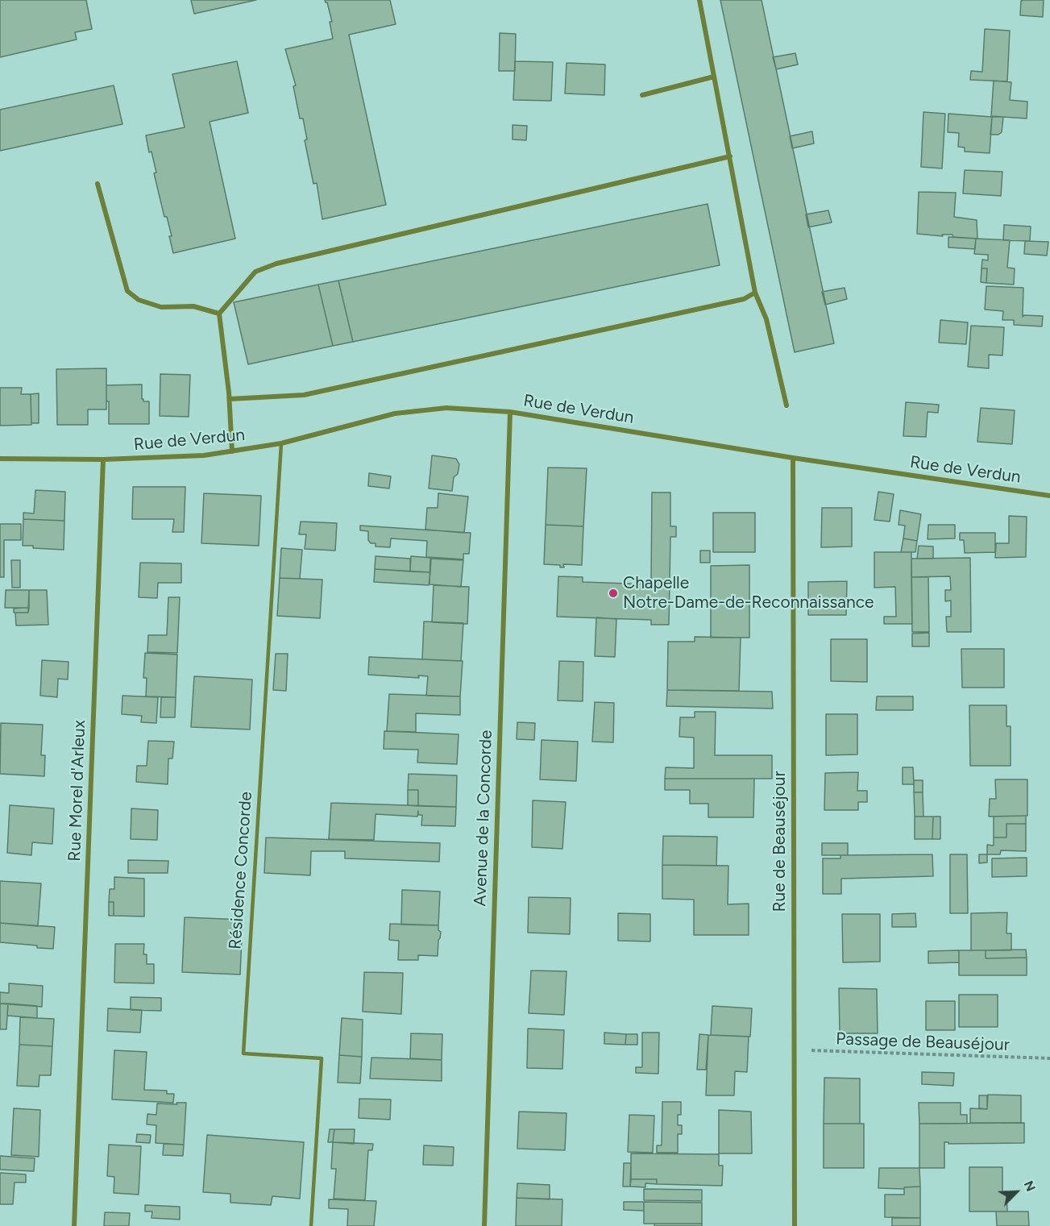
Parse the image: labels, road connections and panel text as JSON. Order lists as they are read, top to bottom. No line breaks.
{"streets":{"street":["Rue de Verdun","Rue Morel d'Arleux","Avenue de la Concorde","Rue de Beauséjour"],"lane":["Résidence Concorde"],"path":["Passage de Beauséjour"]},"crossings":[["Rue de Verdun","Rue Morel d'Arleux"],["Rue de Verdun","Avenue de la Concorde"],["Rue de Verdun","Rue de Beauséjour"],["Rue de Verdun","Résidence Concorde"],["Rue de Beauséjour","Passage de Beauséjour"]],"places":["Chapelle Notre-Dame-de-Reconnaissance"],"north":"top right"}
